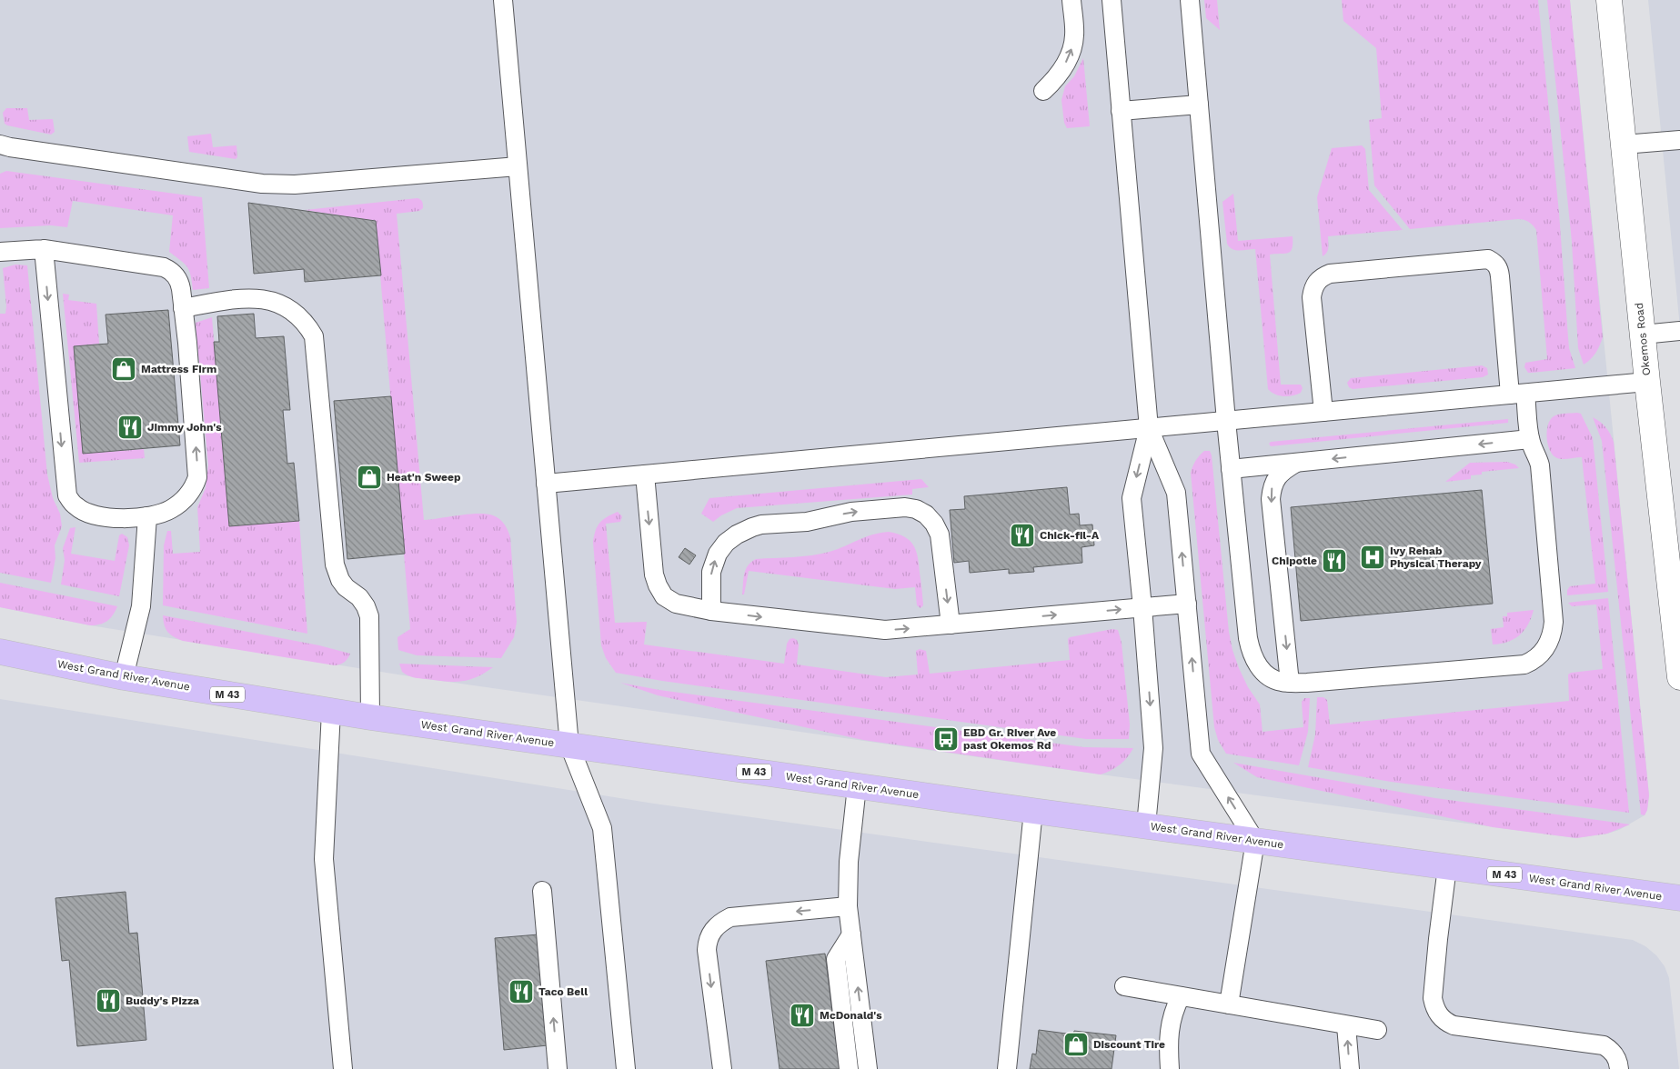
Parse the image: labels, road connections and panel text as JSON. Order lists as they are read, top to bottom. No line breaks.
{"streets":{"main road":["Okemos Road","West Grand River Avenue","M 43"]},"places":{"shop":["Mattress Firm","Heat'n Sweep","Discount Tire"],"restaurant":["Jimmy John's","Chick-fil-A","Chipotle","Taco Bell","Buddy's Pizza","McDonald's"],"hospital":["Ivy Rehab Physical Therapy"],"bus stop":["EBD Gr. River Ave past Okemos Rd"]}}
